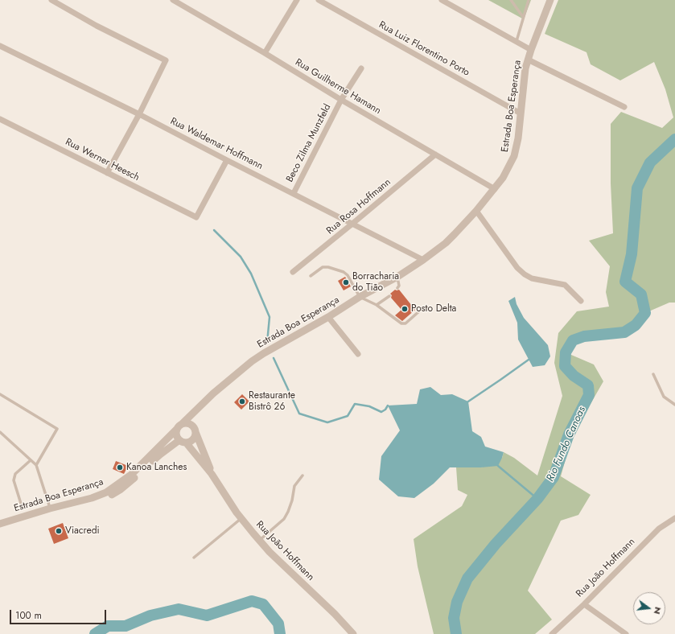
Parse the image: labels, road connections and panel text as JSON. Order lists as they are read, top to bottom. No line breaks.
{"streets":{"street":["Rua Luiz Florentino Porto","Rua Guilherme Hamann","Estrada Boa Esperança","Beco Zilma Munzfeld","Rua Waldemar Hoffmann","Rua Werner Heesch","Rua Rosa Hoffmann","Rua João Hoffmann"]},"crossings":[["Rua Luiz Florentino Porto","Estrada Boa Esperança"],["Rua Guilherme Hamann","Estrada Boa Esperança"],["Rua Guilherme Hamann","Beco Zilma Munzfeld"],["Rua Guilherme Hamann","Rua Rosa Hoffmann"],["Estrada Boa Esperança","Rua Waldemar Hoffmann"],["Estrada Boa Esperança","Rua João Hoffmann"],["Beco Zilma Munzfeld","Rua Waldemar Hoffmann"],["Rua Waldemar Hoffmann","Rua Werner Heesch"],["Rua Waldemar Hoffmann","Rua Rosa Hoffmann"]],"water":["Rio Fundo Canoas"],"places":["Borracharia do Tião","Posto Delta","Restaurante Bistrô 26","Kanoa Lanches","Viacredi"],"scale_bar":"100 m","north":"right"}
